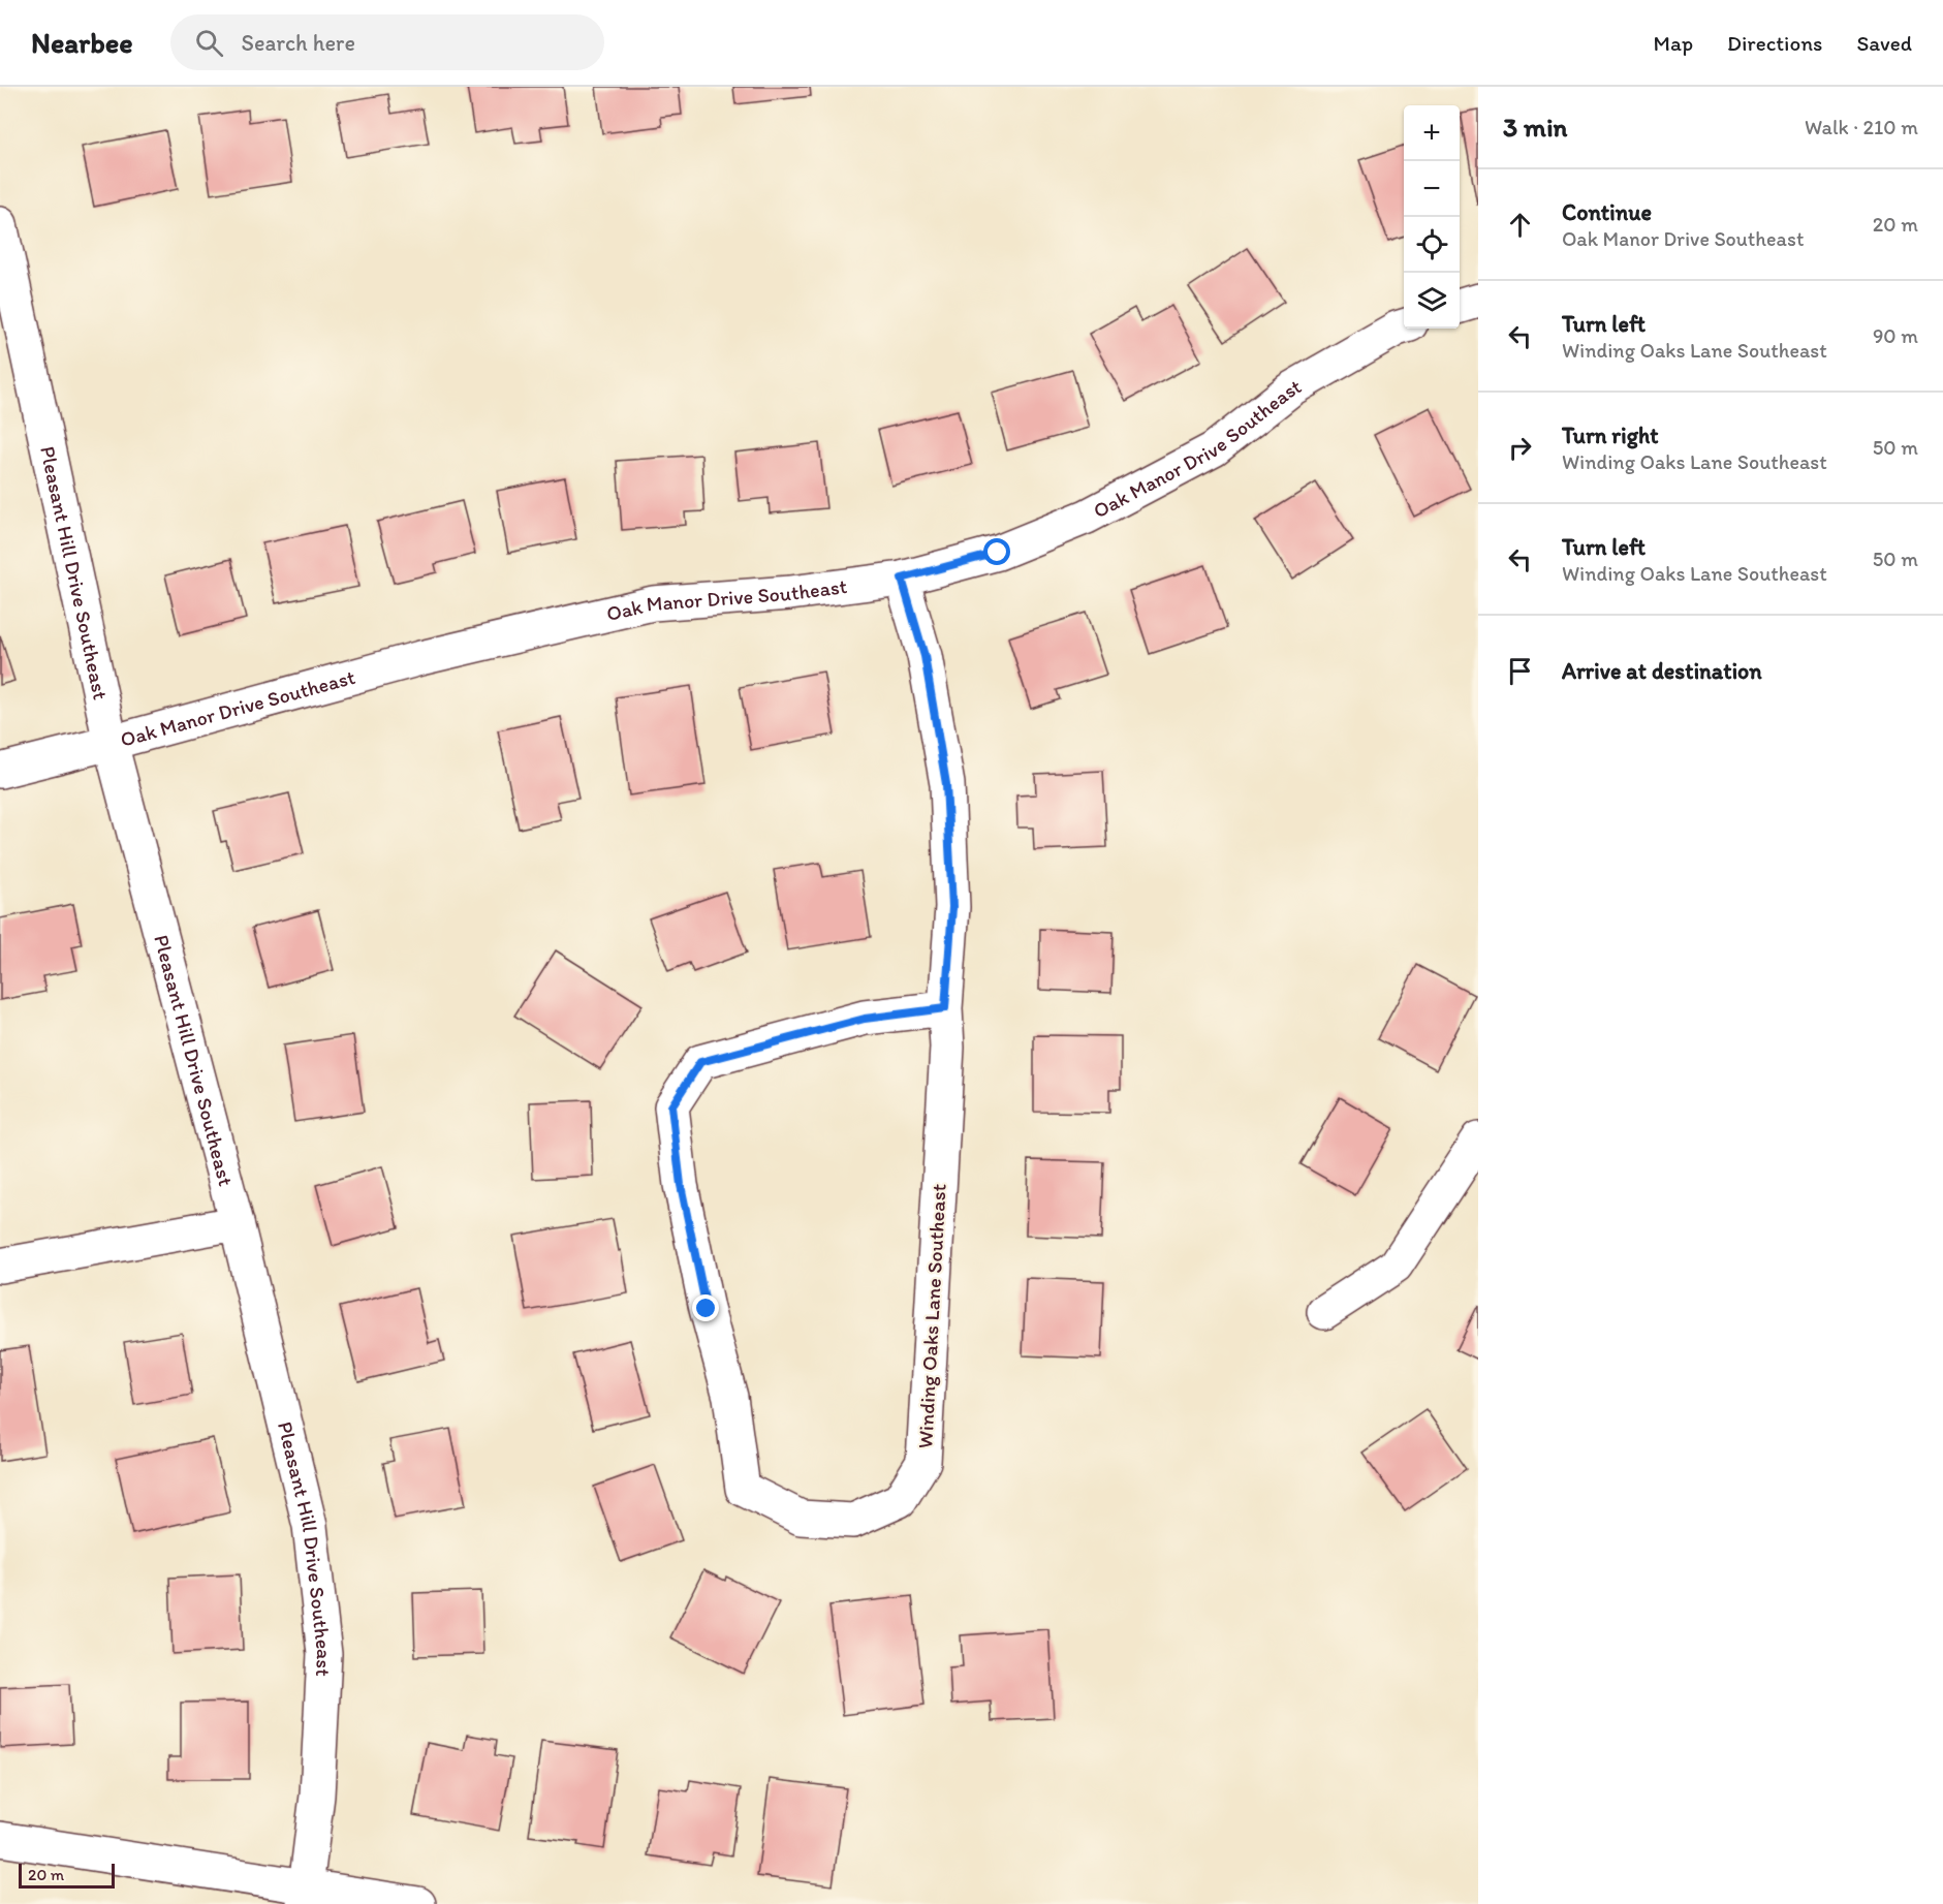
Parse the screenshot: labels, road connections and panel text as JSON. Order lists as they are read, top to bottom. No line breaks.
{"streets":{"street":["Oak Manor Drive Southeast","Pleasant Hill Drive Southeast","Winding Oaks Lane Southeast"]},"crossings":[["Oak Manor Drive Southeast","Pleasant Hill Drive Southeast"],["Oak Manor Drive Southeast","Winding Oaks Lane Southeast"]],"scale_bar":"20 m","page":{"header":"Nearbee","search":"Search here","nav":["Map","Directions","Saved"],"heading":["3 min","Walk · 210 m"],"map_buttons":["+","−"],"list":[["Continue","Oak Manor Drive Southeast","20 m"],["Turn left","Winding Oaks Lane Southeast","90 m"],["Turn right","Winding Oaks Lane Southeast","50 m"],["Turn left","Winding Oaks Lane Southeast","50 m"],"Arrive at destination"],"scale":"20 m"}}
